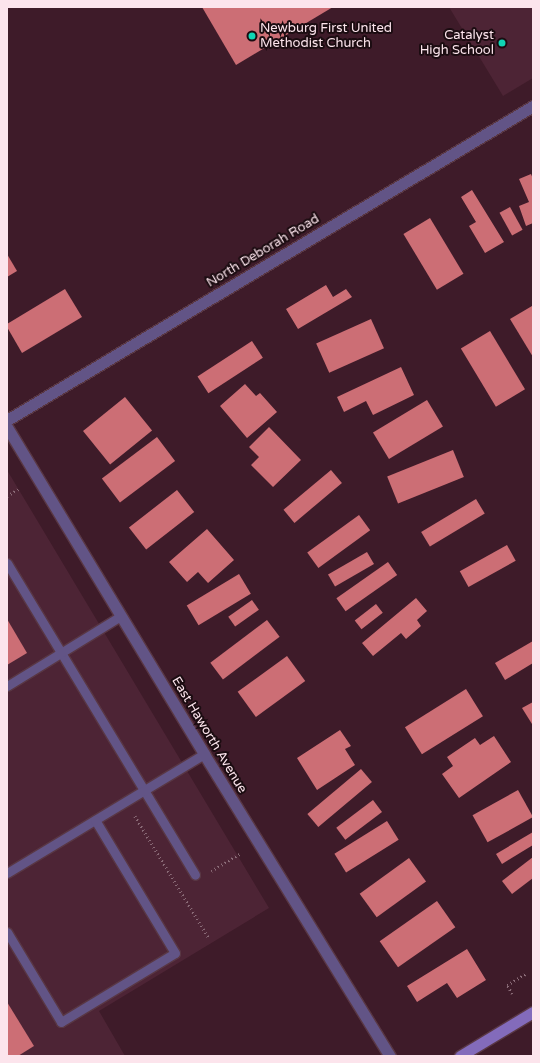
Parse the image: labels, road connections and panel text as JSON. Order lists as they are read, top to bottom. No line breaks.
{"streets":{"street":["North Deborah Road","East Haworth Avenue"]},"places":["Newburg First United Methodist Church","Catalyst High School"]}
